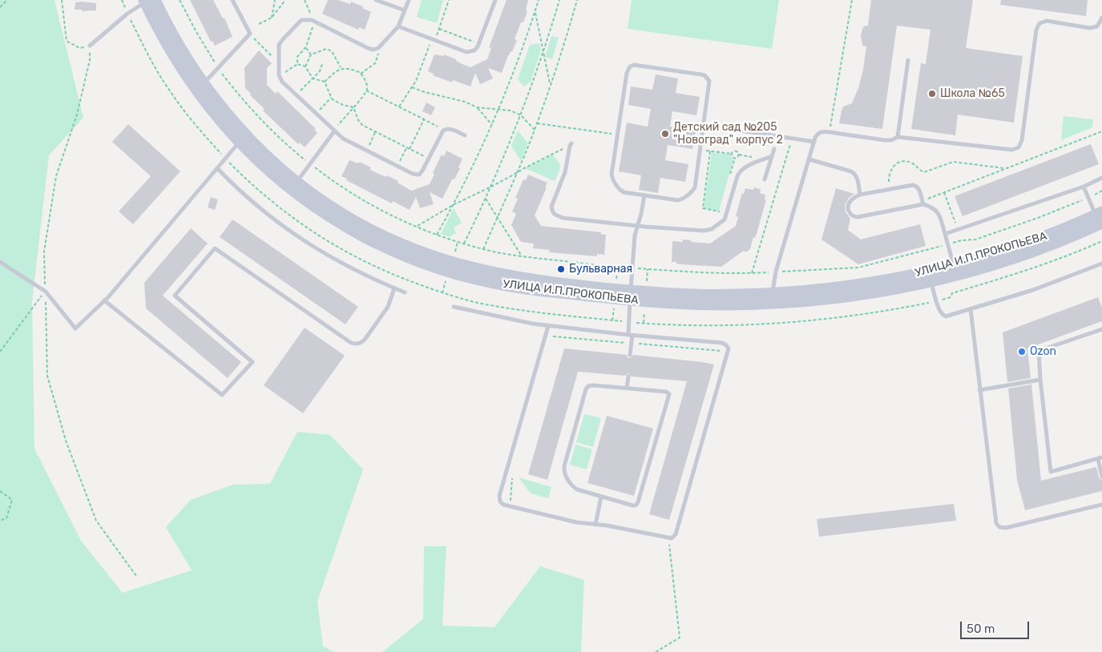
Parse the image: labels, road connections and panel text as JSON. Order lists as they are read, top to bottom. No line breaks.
{"streets":{"street":["УЛИЦА И.П.ПРОКОПЬЕВА"]},"places":["Школа №65","Детский сад №205 \"Новоград\" корпус 2","Бульварная","Ozon"],"scale_bar":"50 m"}
